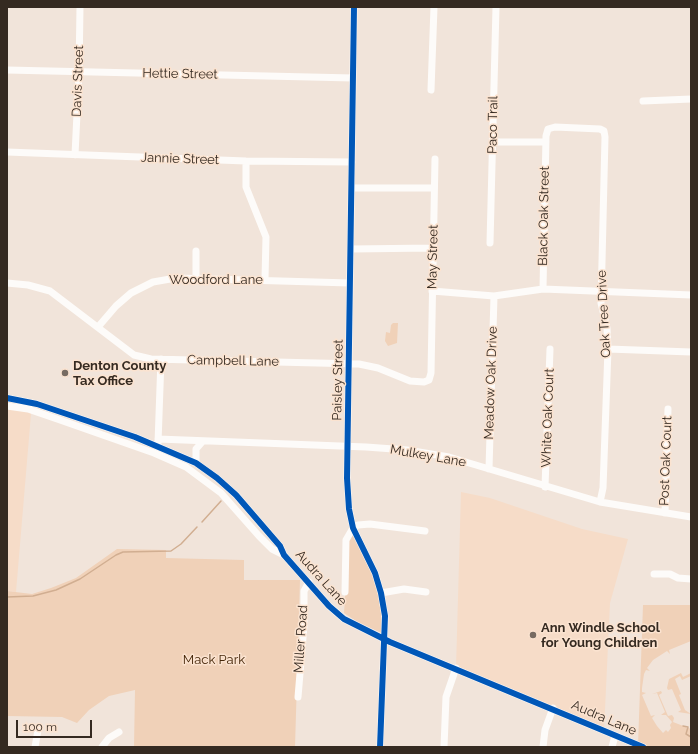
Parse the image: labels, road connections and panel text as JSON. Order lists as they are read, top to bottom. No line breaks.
{"streets":{"street":["Hettie Street","Davis Street","Paco Trail","Jannie Street","Black Oak Street","May Street","Woodford Lane","Oak Tree Drive","Campbell Lane","Paisley Street","Meadow Oak Drive","White Oak Court","Mulkey Lane","Post Oak Court","Audra Lane","Miller Road"]},"crossings":[["Hettie Street","Davis Street"],["Hettie Street","Paisley Street"],["Davis Street","Jannie Street"],["Jannie Street","Paisley Street"],["Black Oak Street","Oak Tree Drive"],["May Street","Campbell Lane"],["Woodford Lane","Campbell Lane"],["Woodford Lane","Paisley Street"],["Oak Tree Drive","Mulkey Lane"],["Campbell Lane","Paisley Street"],["Paisley Street","Mulkey Lane"],["Paisley Street","Audra Lane"],["Meadow Oak Drive","Mulkey Lane"],["White Oak Court","Mulkey Lane"],["Mulkey Lane","Post Oak Court"],["Mulkey Lane","Audra Lane"],["Audra Lane","Miller Road"]],"parks":["Mack Park"],"places":["Denton County Tax Office","Ann Windle School for Young Children"],"scale_bar":"100 m"}
